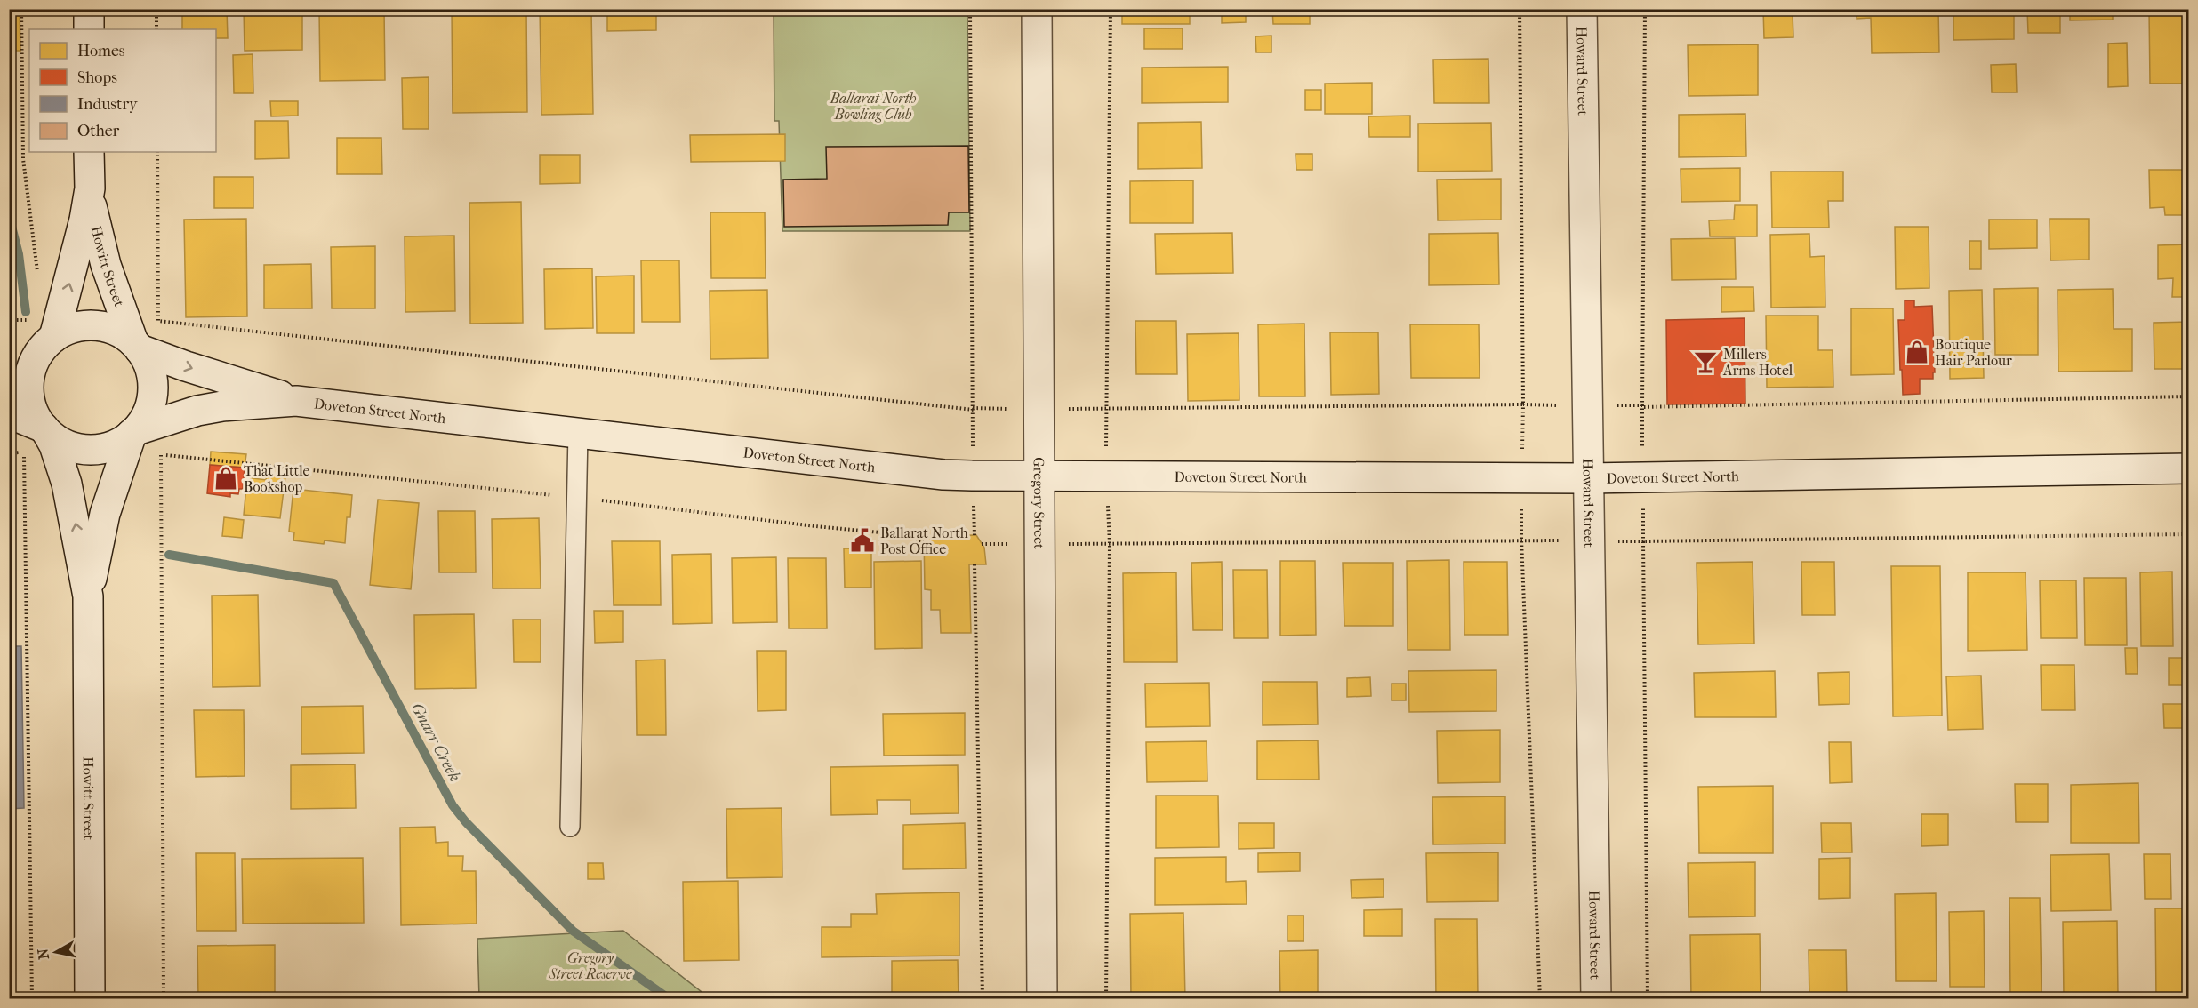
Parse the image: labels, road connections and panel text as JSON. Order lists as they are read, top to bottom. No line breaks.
{"streets":{"main road":["Howard Street","Howitt Street","Doveton Street North","Gregory Street"]},"crossings":[["Howard Street","Doveton Street North"],["Howitt Street","Doveton Street North"],["Doveton Street North","Gregory Street"]],"water":["Gnarr Creek"],"parks":["Ballarat North Bowling Club","Gregory Street Reserve"],"places":{"shop":["Boutique Hair Parlour","That Little Bookshop"],"bar":["Millers Arms Hotel"],"public building":["Ballarat North Post Office"]},"legend":["Homes","Shops","Industry","Other"],"north":"left"}
